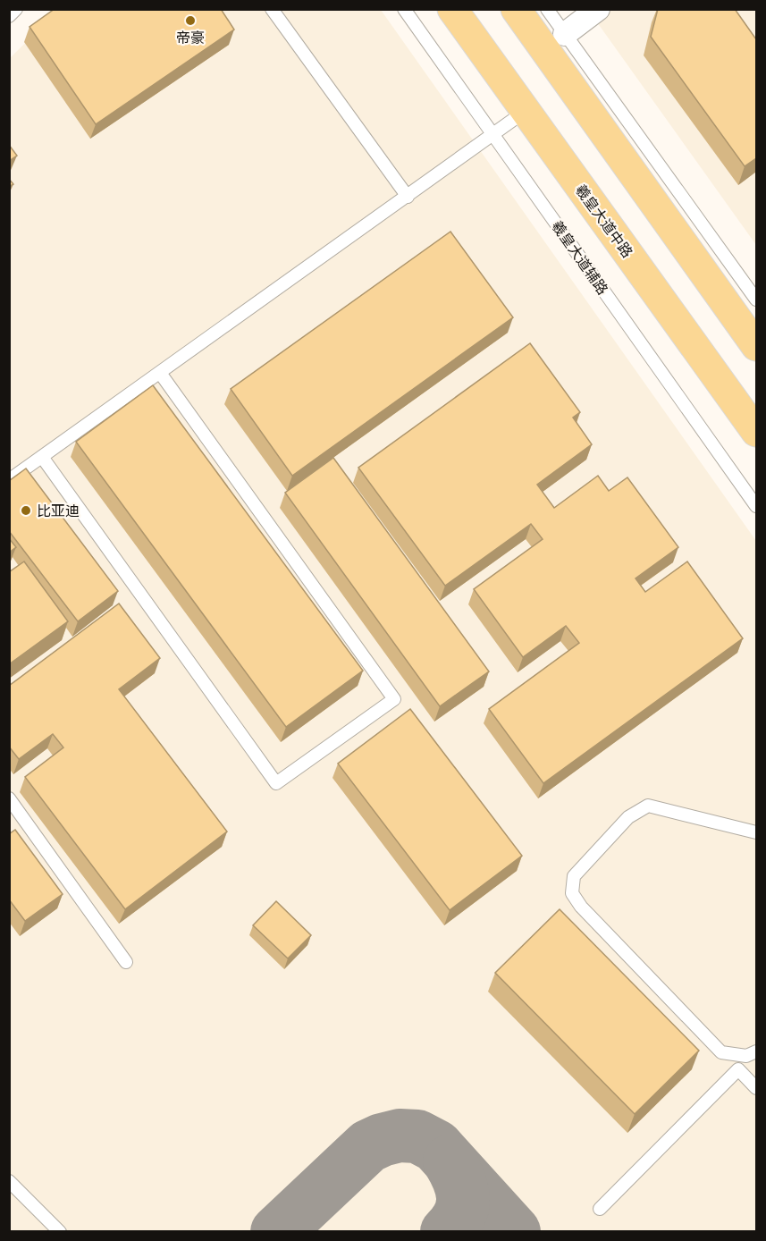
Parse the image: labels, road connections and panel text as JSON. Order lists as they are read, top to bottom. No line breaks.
{"streets":{"main road":["羲皇大道中路"],"lane":["羲皇大道辅路"]},"places":["帝豪","比亚迪"]}
